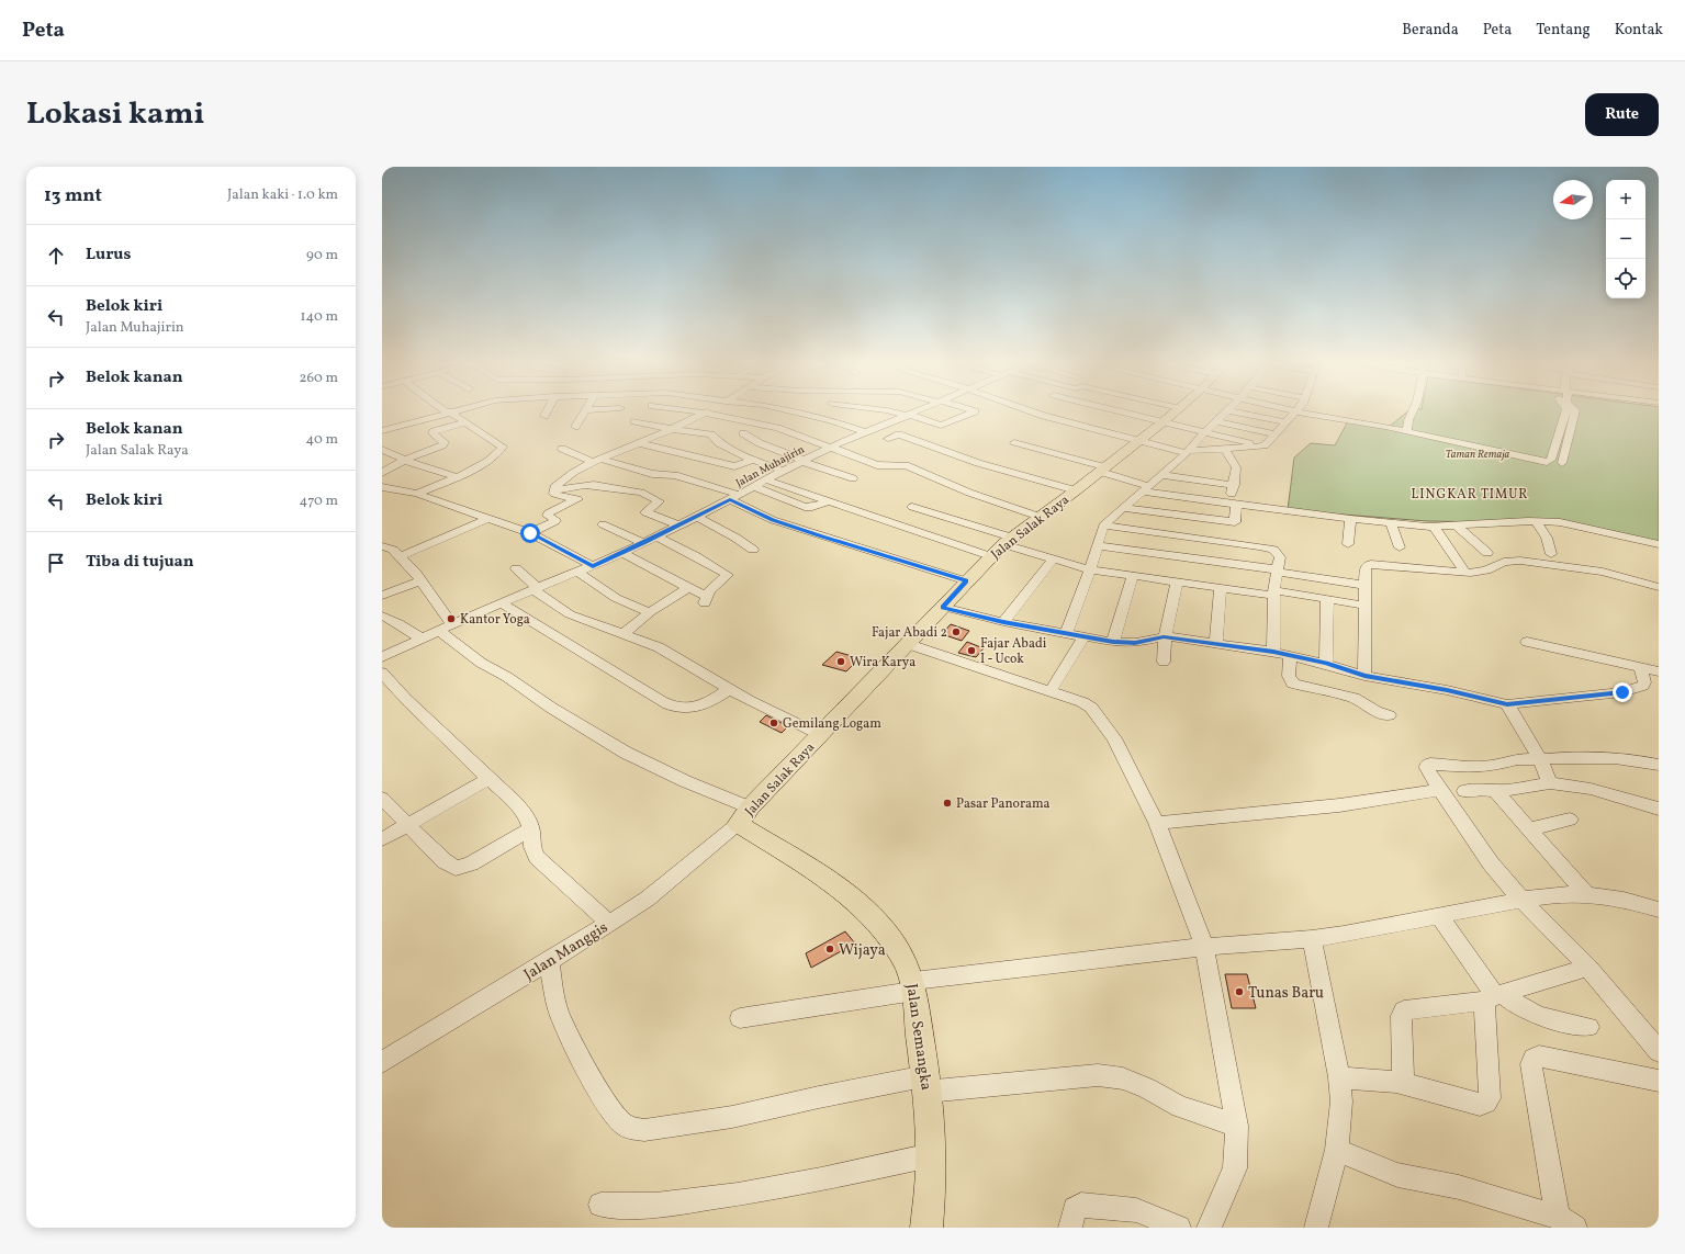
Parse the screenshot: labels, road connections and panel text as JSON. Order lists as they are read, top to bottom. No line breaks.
{"streets":{"main road":["Jalan Salak Raya","Jalan Semangka"],"street":["Jalan Muhajirin","Jalan Manggis"]},"crossings":[["Jalan Salak Raya","Jalan Manggis"],["Jalan Salak Raya","Jalan Semangka"],["Jalan Manggis","Jalan Semangka"]],"districts":["LINGKAR TIMUR"],"parks":["Taman Remaja"],"places":["Kantor Yoga","Fajar Abadi 2","Fajar Abadi I - Ucok","Wira Karya","Gemilang Logam","Pasar Panorama","Wijaya","Tunas Baru"],"north":"left","page":{"header":"Peta","nav":["Beranda","Peta","Tentang","Kontak"],"title":"Lokasi kami","buttons":"Rute","heading":["13 mnt","Jalan kaki · 1.0 km"],"map_buttons":["+","−"],"list":[["Lurus","90 m"],["Belok kiri","Jalan Muhajirin","140 m"],["Belok kanan","260 m"],["Belok kanan","Jalan Salak Raya","40 m"],["Belok kiri","470 m"],"Tiba di tujuan"]}}
